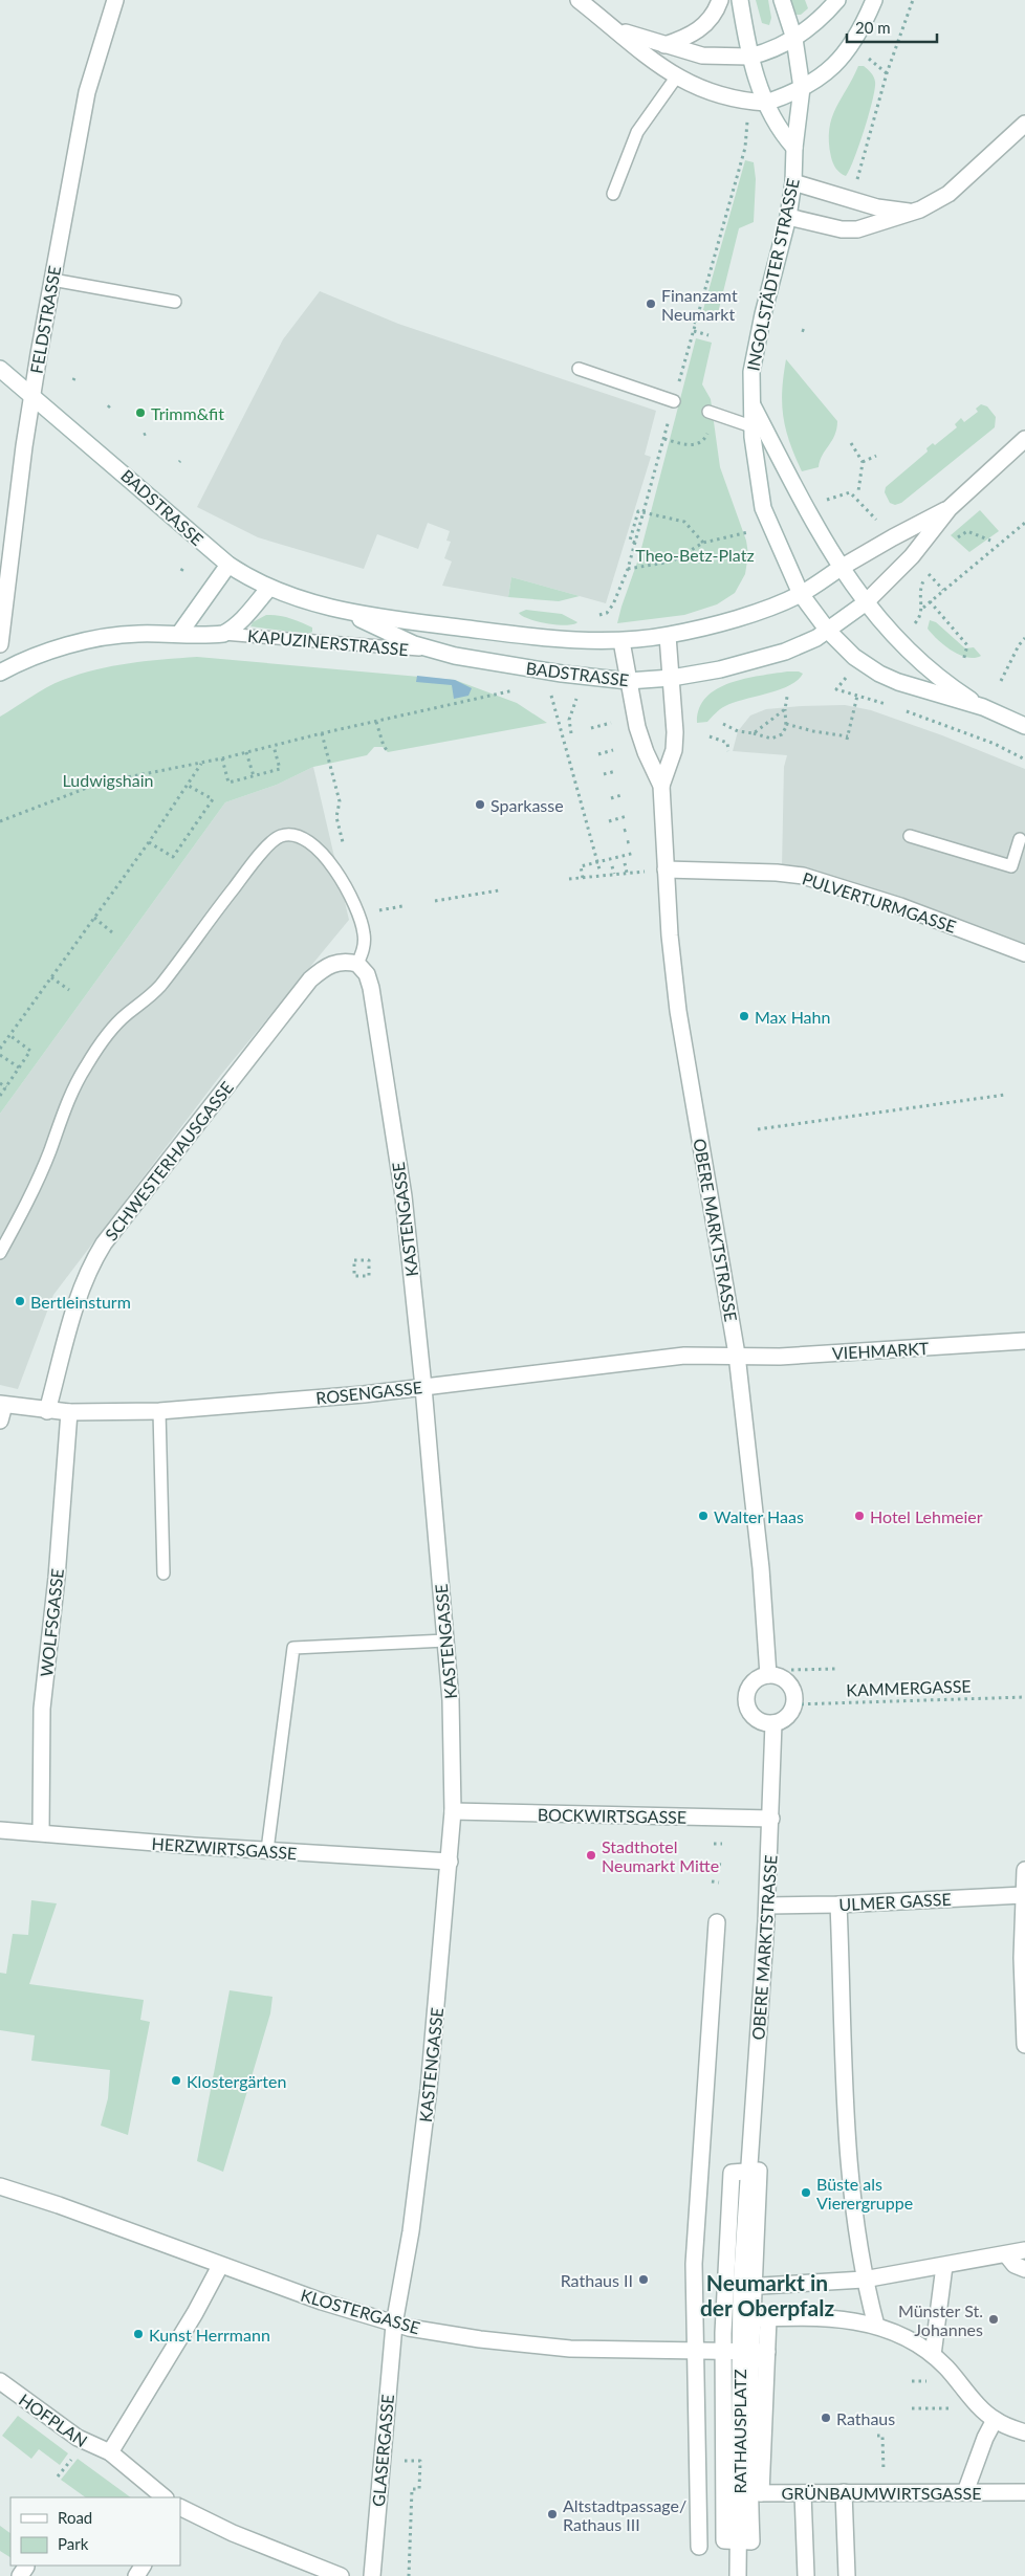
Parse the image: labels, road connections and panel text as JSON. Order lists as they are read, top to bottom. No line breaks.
{"streets":{"street":["INGOLSTÄDTER STRASSE","FELDSTRASSE","BADSTRASSE","KAPUZINERSTRASSE","PULVERTURMGASSE","SCHWESTERHAUSGASSE","KASTENGASSE","OBERE MARKTSTRASSE","VIEHMARKT","ROSENGASSE","WOLFSGASSE","BOCKWIRTSGASSE","HERZWIRTSGASSE","ULMER GASSE","KLOSTERGASSE","HOFPLAN","RATHAUSPLATZ","GLASERGASSE","GRÜNBAUMWIRTSGASSE"],"path":["KAMMERGASSE"]},"crossings":[["INGOLSTÄDTER STRASSE","BADSTRASSE"],["FELDSTRASSE","BADSTRASSE"],["BADSTRASSE","KAPUZINERSTRASSE"],["BADSTRASSE","OBERE MARKTSTRASSE"],["PULVERTURMGASSE","OBERE MARKTSTRASSE"],["SCHWESTERHAUSGASSE","KASTENGASSE"],["SCHWESTERHAUSGASSE","ROSENGASSE"],["KASTENGASSE","ROSENGASSE"],["KASTENGASSE","BOCKWIRTSGASSE"],["KASTENGASSE","HERZWIRTSGASSE"],["KASTENGASSE","KLOSTERGASSE"],["KASTENGASSE","GLASERGASSE"],["OBERE MARKTSTRASSE","VIEHMARKT"],["OBERE MARKTSTRASSE","ROSENGASSE"],["OBERE MARKTSTRASSE","KAMMERGASSE"],["OBERE MARKTSTRASSE","BOCKWIRTSGASSE"],["OBERE MARKTSTRASSE","ULMER GASSE"],["OBERE MARKTSTRASSE","RATHAUSPLATZ"],["VIEHMARKT","ROSENGASSE"],["ROSENGASSE","WOLFSGASSE"],["WOLFSGASSE","HERZWIRTSGASSE"],["KLOSTERGASSE","RATHAUSPLATZ"],["KLOSTERGASSE","GLASERGASSE"],["RATHAUSPLATZ","GRÜNBAUMWIRTSGASSE"]],"districts":["Neumarkt in der Oberpfalz"],"parks":["Theo-Betz-Platz","Ludwigshain"],"places":["Finanzamt Neumarkt","Trimm&fit","Sparkasse","Max Hahn","Bertleinsturm","Walter Haas","Hotel Lehmeier","Stadthotel Neumarkt Mitte","Klostergärten","Büste als Vierergruppe","Rathaus II","Münster St. Johannes","Kunst Herrmann","Rathaus","Altstadtpassage/ Rathaus III"],"legend":["Road","Park"],"scale_bar":"20 m"}
